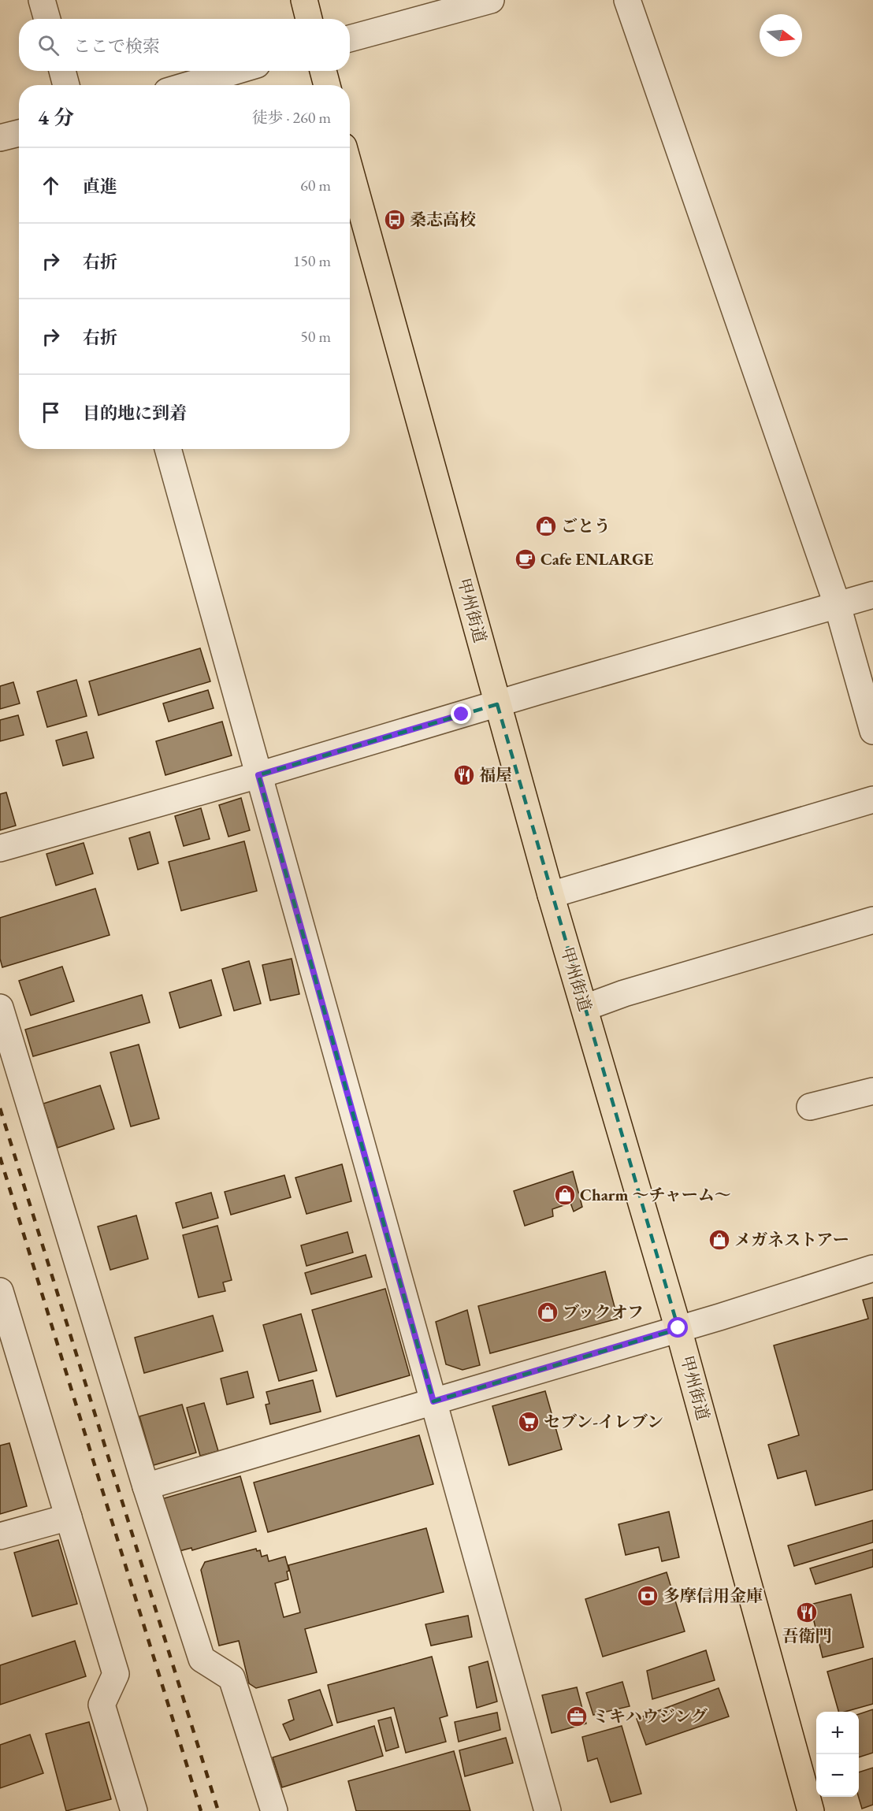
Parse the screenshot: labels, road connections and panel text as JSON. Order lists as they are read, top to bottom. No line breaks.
{"streets":{"highway":["甲州街道"]},"places":{"bus stop":["桑志高校"],"shop":["ごとう","Charm ～チャーム～","メガネストアー","ブックオフ"],"cafe":["Cafe ENLARGE"],"restaurant":["福屋","吾衛門"],"supermarket":["セブン-イレブン"],"bank":["多摩信用金庫"],"office":["ミキハウジング"]},"north":"right","page":{"search":"ここで検索","heading":["4 分","徒歩 · 260 m"],"list":[["直進","60 m"],["右折","150 m"],["右折","50 m"],"目的地に到着"],"map_buttons":["+","−"]}}
